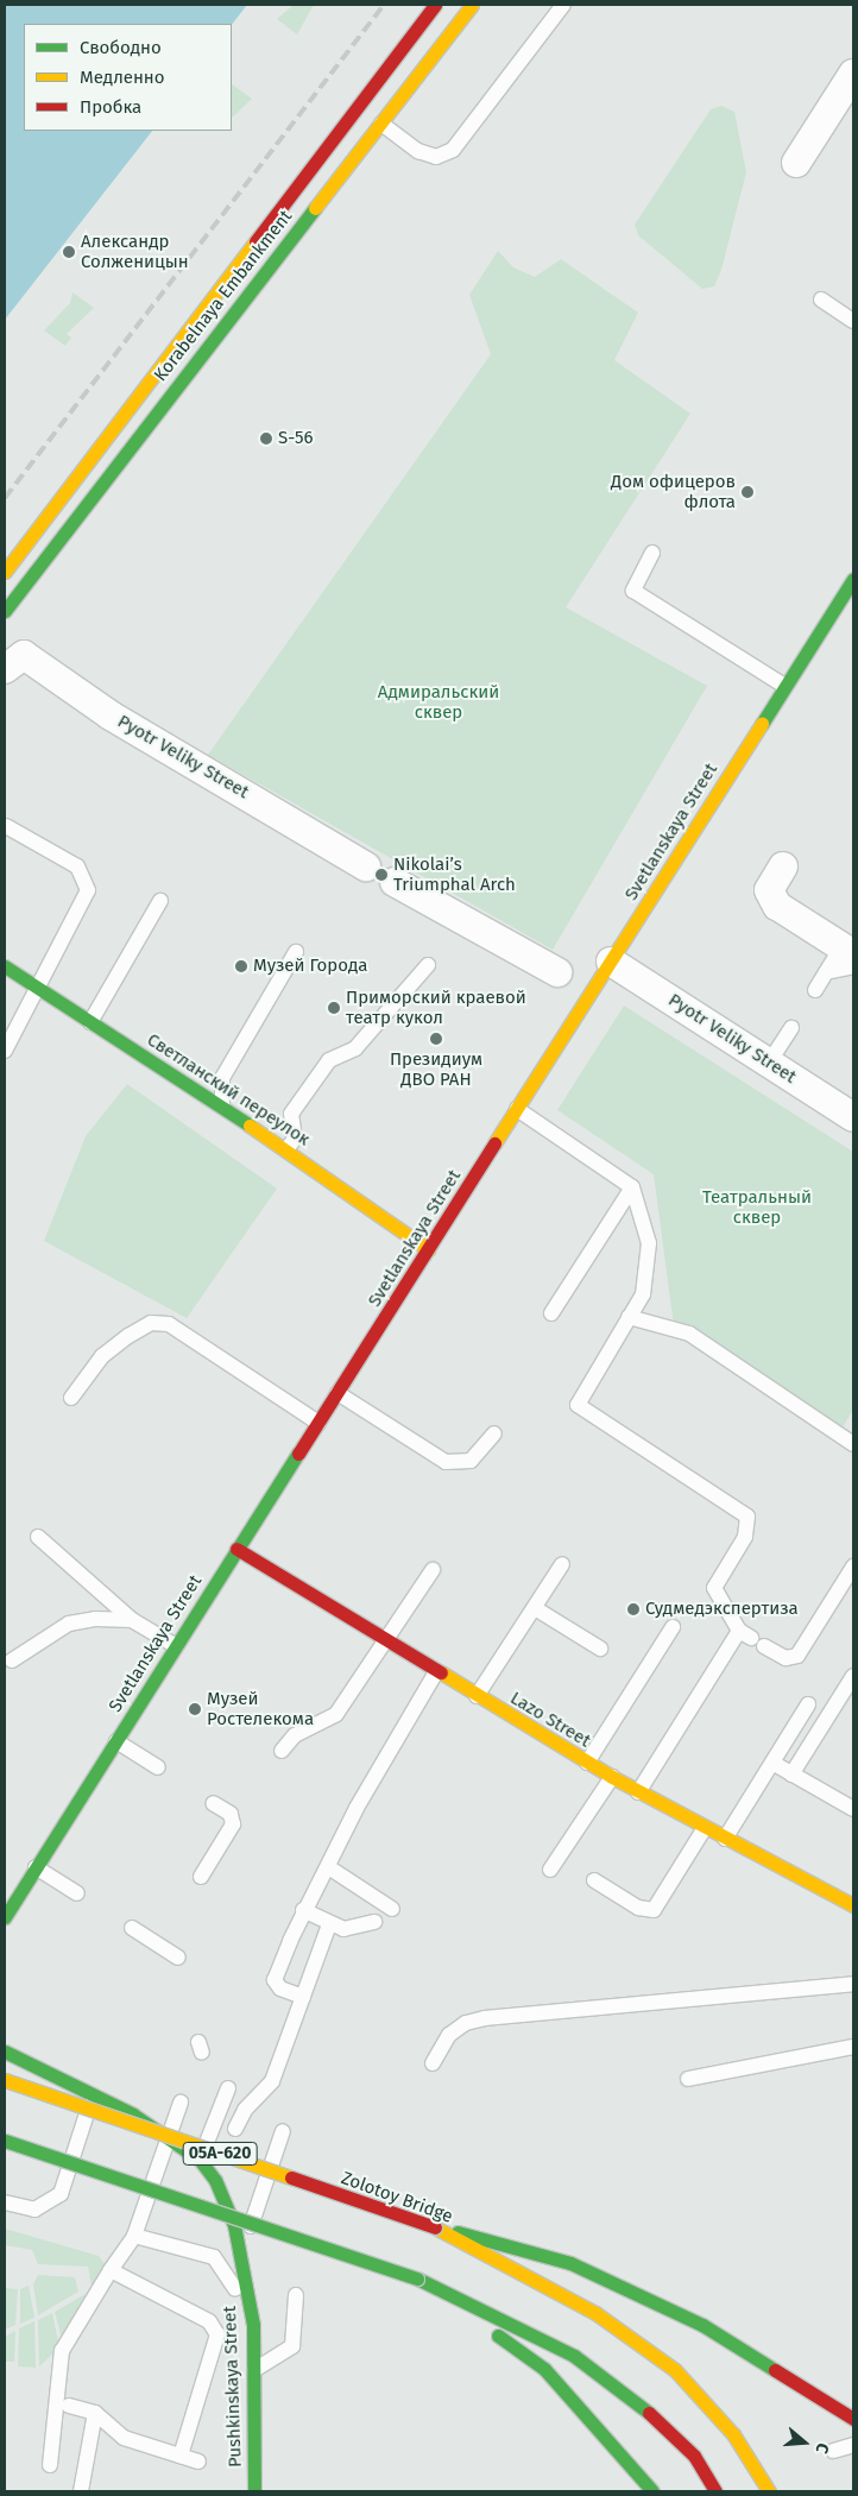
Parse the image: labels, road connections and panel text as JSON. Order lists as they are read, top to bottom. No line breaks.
{"streets":{"main road":["Korabelnaya Embankment","Svetlanskaya Street","Светланский переулок","Lazo Street","05А-620","Zolotoy Bridge","Pushkinskaya Street"],"street":["Pyotr Veliky Street"]},"crossings":[["Pyotr Veliky Street","Svetlanskaya Street"],["Svetlanskaya Street","Светланский переулок"],["Svetlanskaya Street","Lazo Street"]],"parks":["Адмиральский сквер","Театральный сквер"],"places":["Александр Солженицын","S-56","Дом офицеров флота","Nikolai’s Triumphal Arch","Музей Города","Приморский краевой театр кукол","Президиум ДВО РАН","Судмедэкспертиза","Музей Ростелекома"],"legend":["Свободно","Медленно","Пробка"],"north":"right"}
